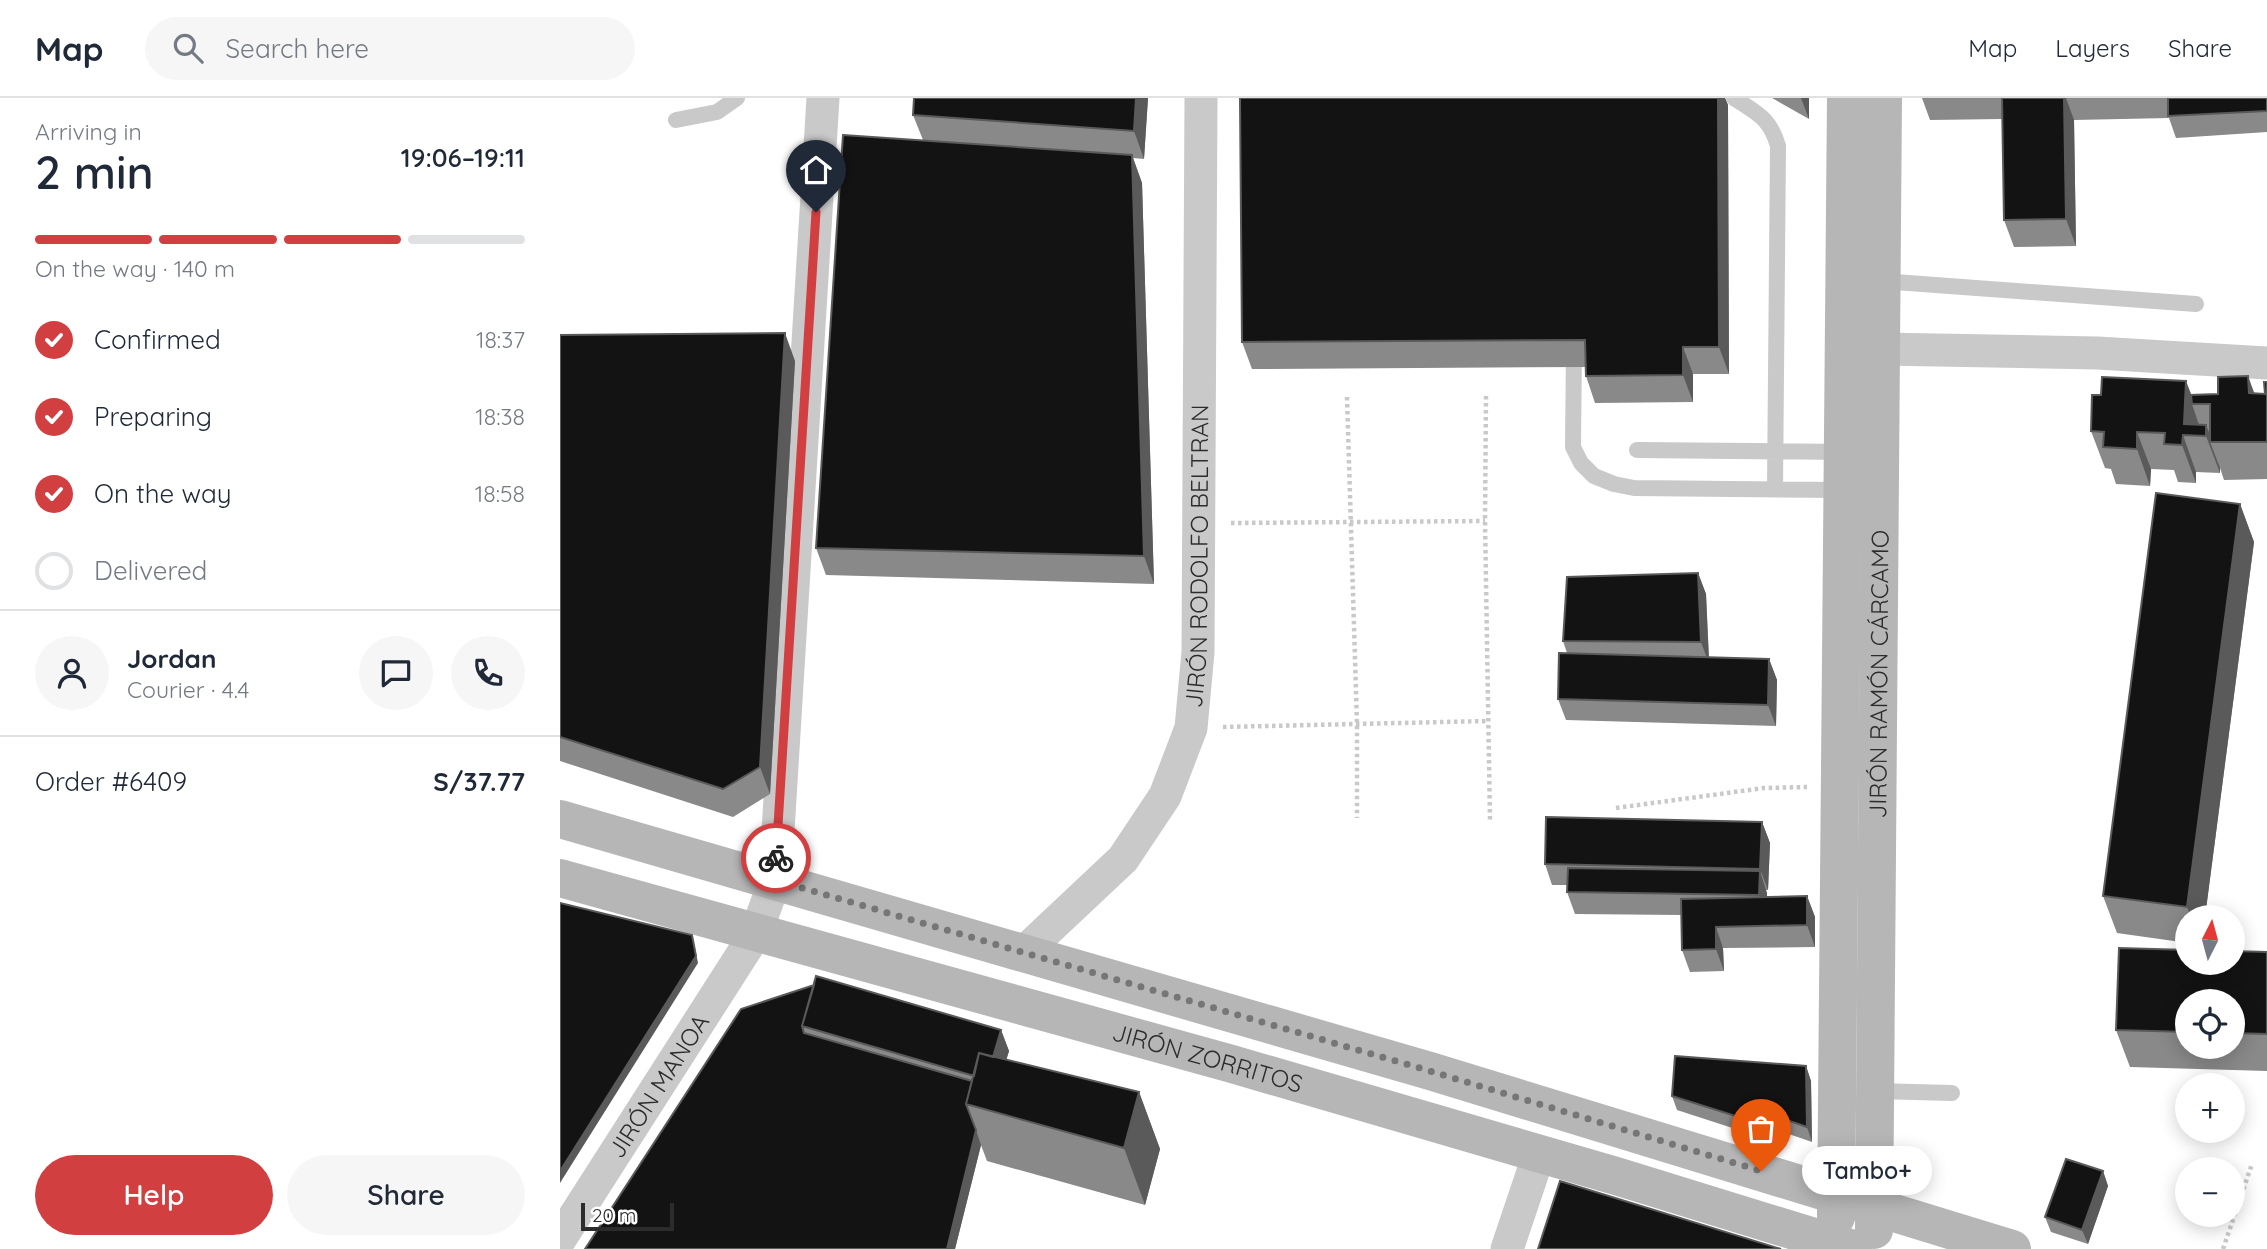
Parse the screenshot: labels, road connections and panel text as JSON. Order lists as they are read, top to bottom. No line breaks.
{"streets":{"main road":["JIRÓN RAMÓN CÁRCAMO","JIRÓN ZORRITOS"],"street":["JIRÓN RODOLFO BELTRAN","JIRÓN MANOA"]},"crossings":[["JIRÓN RODOLFO BELTRAN","JIRÓN ZORRITOS"],["JIRÓN RAMÓN CÁRCAMO","JIRÓN ZORRITOS"],["JIRÓN ZORRITOS","JIRÓN MANOA"]],"places":["Tambo+"],"scale_bar":"20 m","north":"top","page":{"header":"Map","search":"Search here","nav":["Map","Layers","Share"],"heading":["2 min","Arriving in","19:06–19:11"],"panel":["Jordan","Courier · 4.4","Order #6409","S/37.77"],"bar":"On the way · 140 m","list":[["Confirmed","18:37"],["Preparing","18:38"],["On the way","18:58"],"Delivered"],"map_buttons":["+","−"],"buttons":["Help","Share"],"bubble":"Tambo+","scale":"20 m"}}
